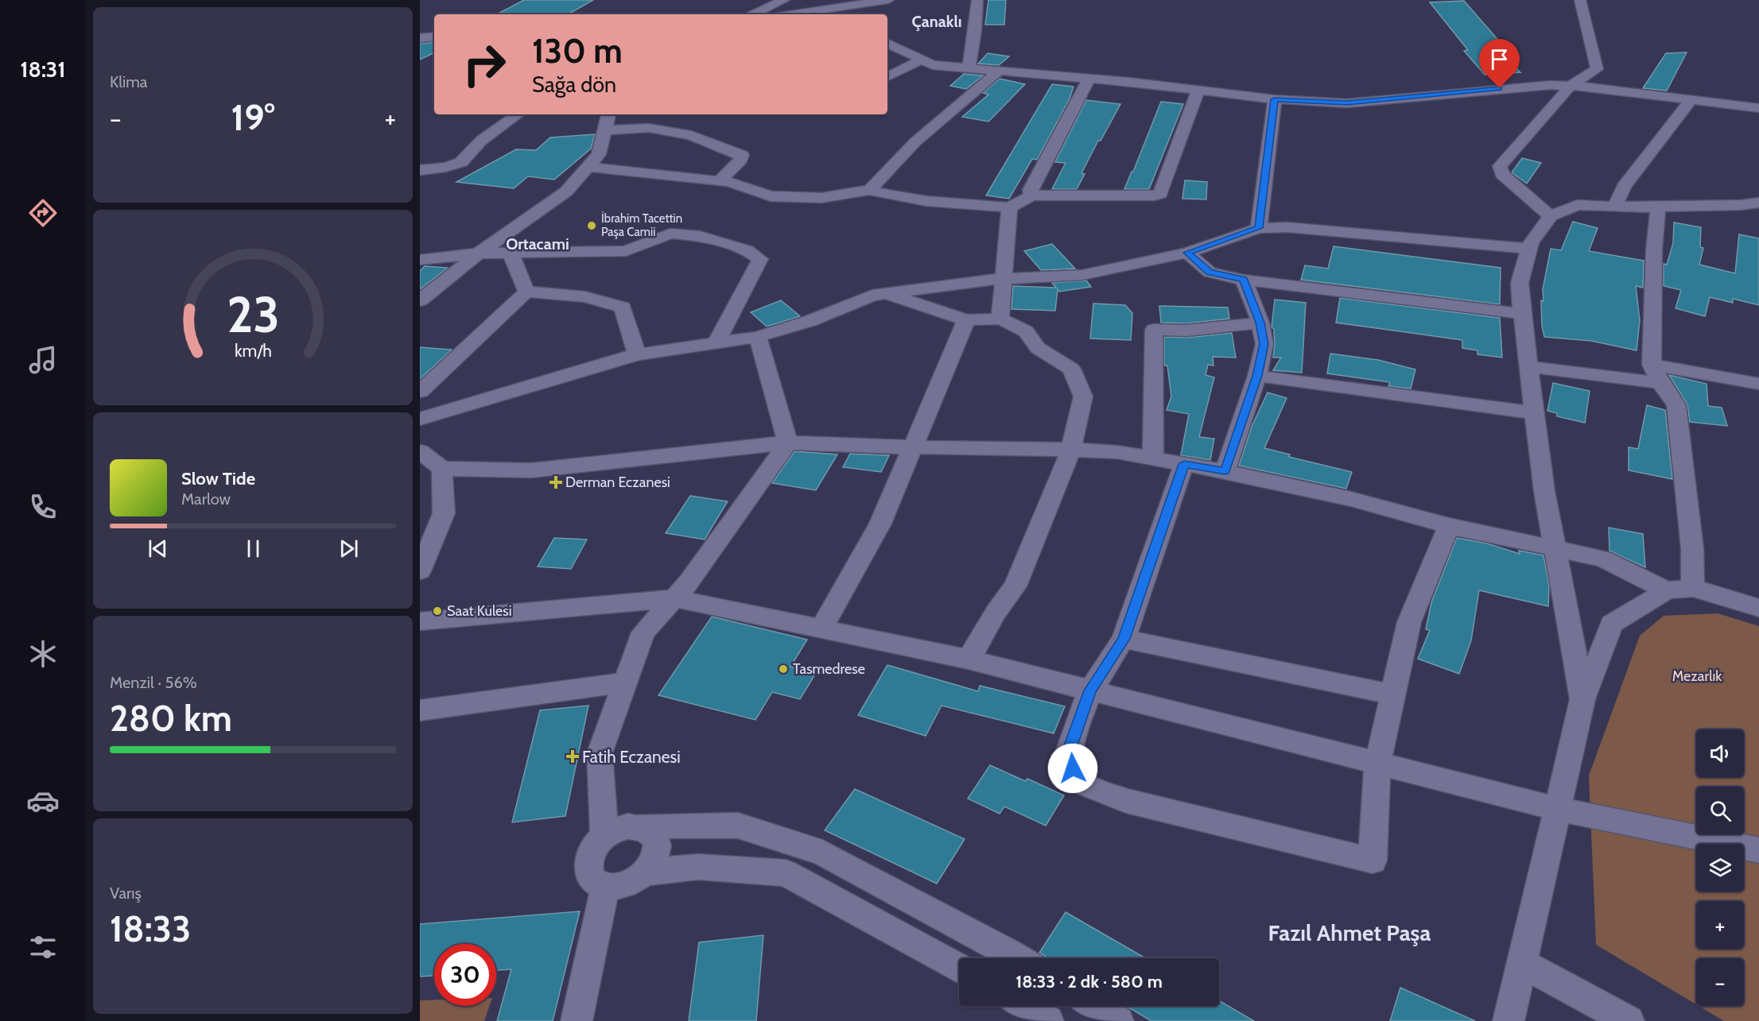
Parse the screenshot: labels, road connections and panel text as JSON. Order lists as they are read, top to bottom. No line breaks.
{"districts":["Çanaklı","Ortacami","Fazıl Ahmet Paşa"],"parks":["Mezarlık"],"places":{"other":["İbrahim Tacettin Paşa Camii","Saat Kulesi","Tasmedrese"],"health":["Derman Eczanesi","Fatih Eczanesi"]},"page":{"tabs":"18:31","tile":["Klima",["Menzil · 56%","280 km"],["Varış","18:33"]],"turn":["130 m","Sağa dön"],"heat":["−","19°","+"],"song":["Slow Tide","Marlow"],"map_buttons":["+","−"],"limit":"30","trip":"18:33 · 2 dk · 580 m","gauge":["23","km/h"]}}
